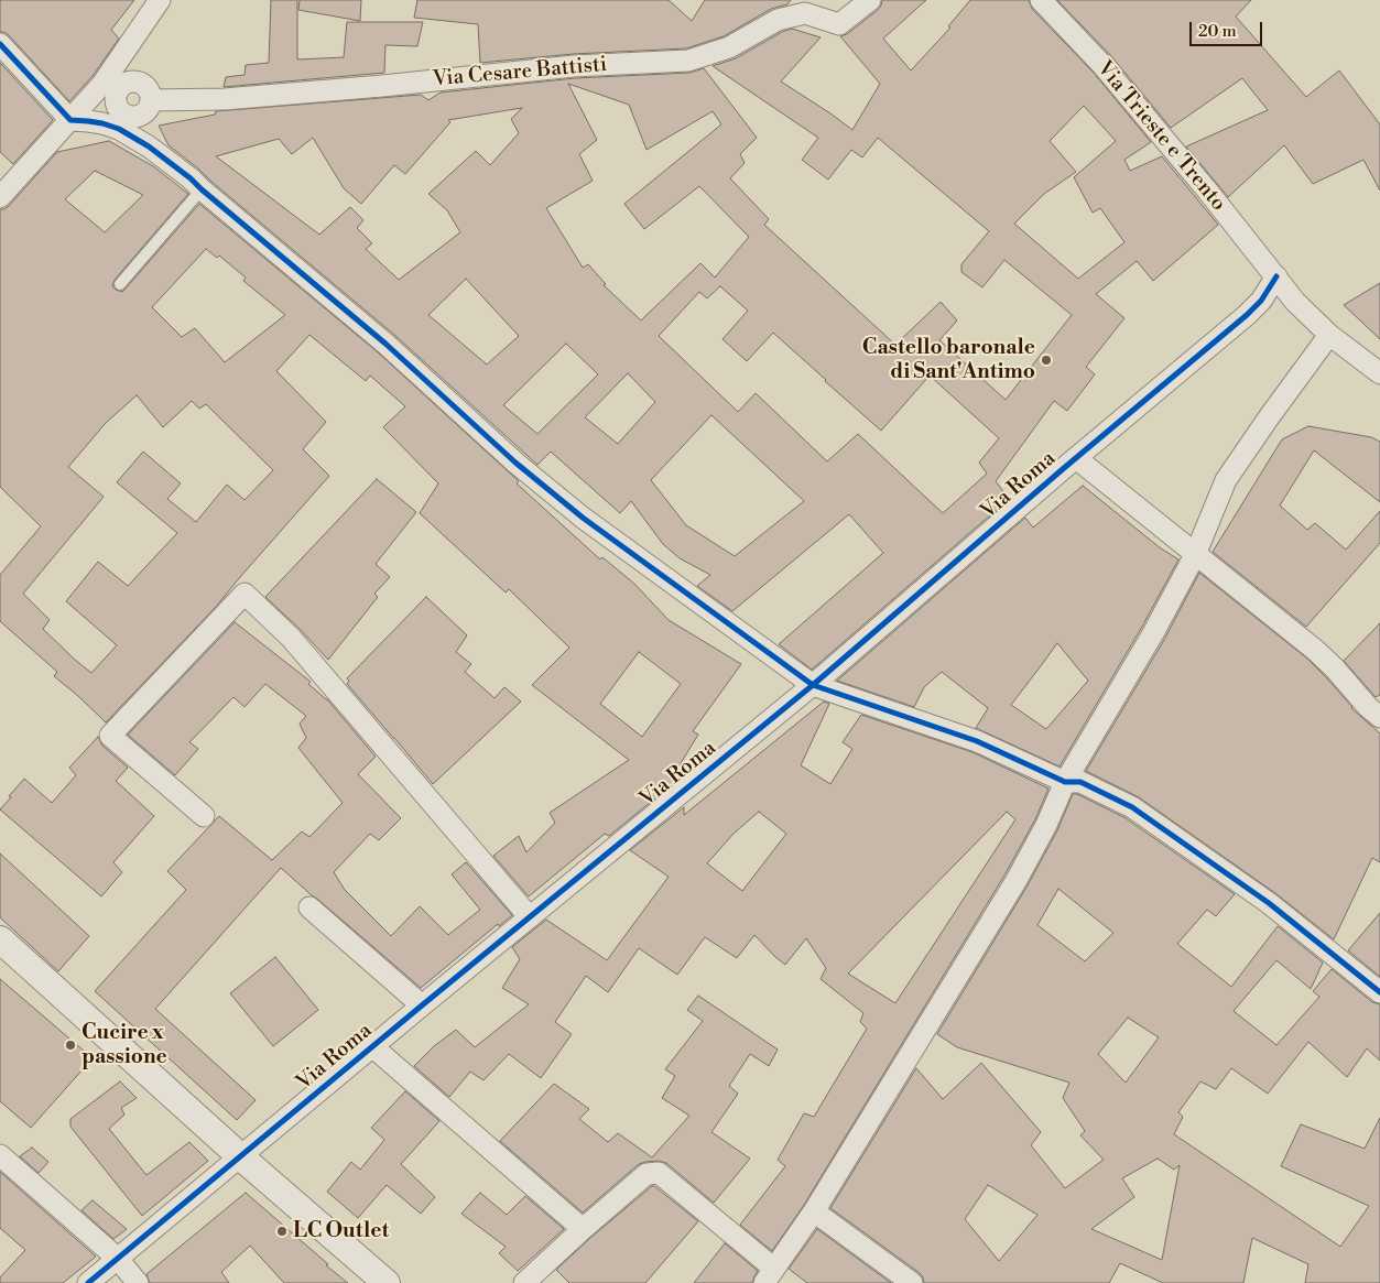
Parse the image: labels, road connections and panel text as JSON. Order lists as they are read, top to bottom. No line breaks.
{"streets":{"street":["Via Cesare Battisti","Via Trieste e Trento","Via Roma"]},"crossings":[["Via Trieste e Trento","Via Roma"]],"places":["Castello baronale di Sant'Antimo","Cucire x passione","LC Outlet"],"scale_bar":"20 m"}
